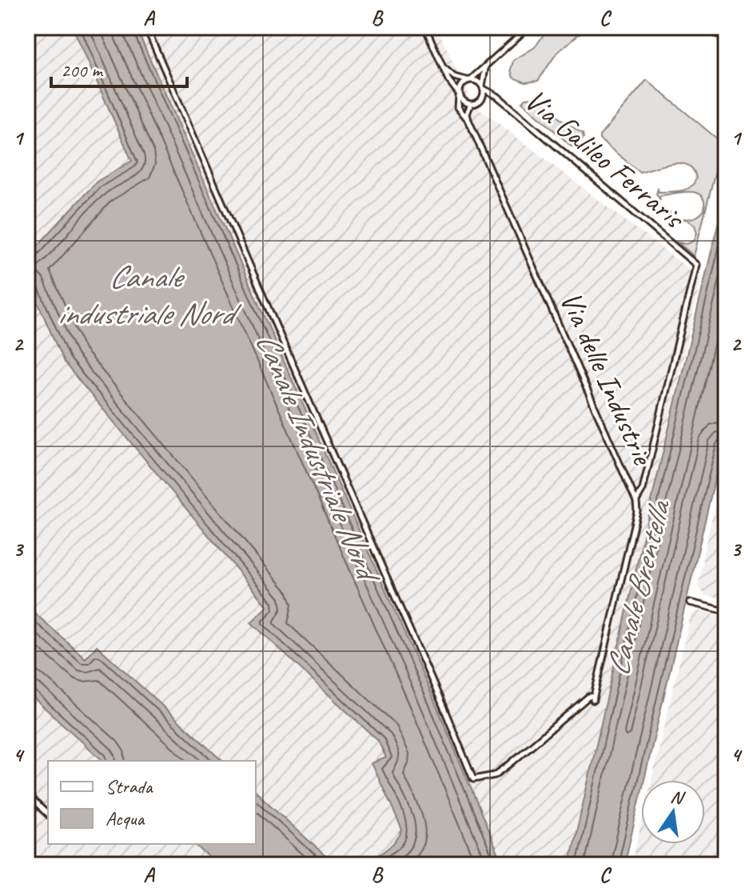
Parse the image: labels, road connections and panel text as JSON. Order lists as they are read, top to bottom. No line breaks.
{"streets":{"street":["Via Galileo Ferraris","Via delle Industrie"]},"crossings":[["Via Galileo Ferraris","Via delle Industrie"]],"water":["Canale industriale Nord","Canale Industriale Nord","Canale Brentella"],"legend":["Strada","Acqua"],"scale_bar":"200 m","north":"top","grid":{"columns":["A","B","C"],"rows":["1","2","3","4"]}}
